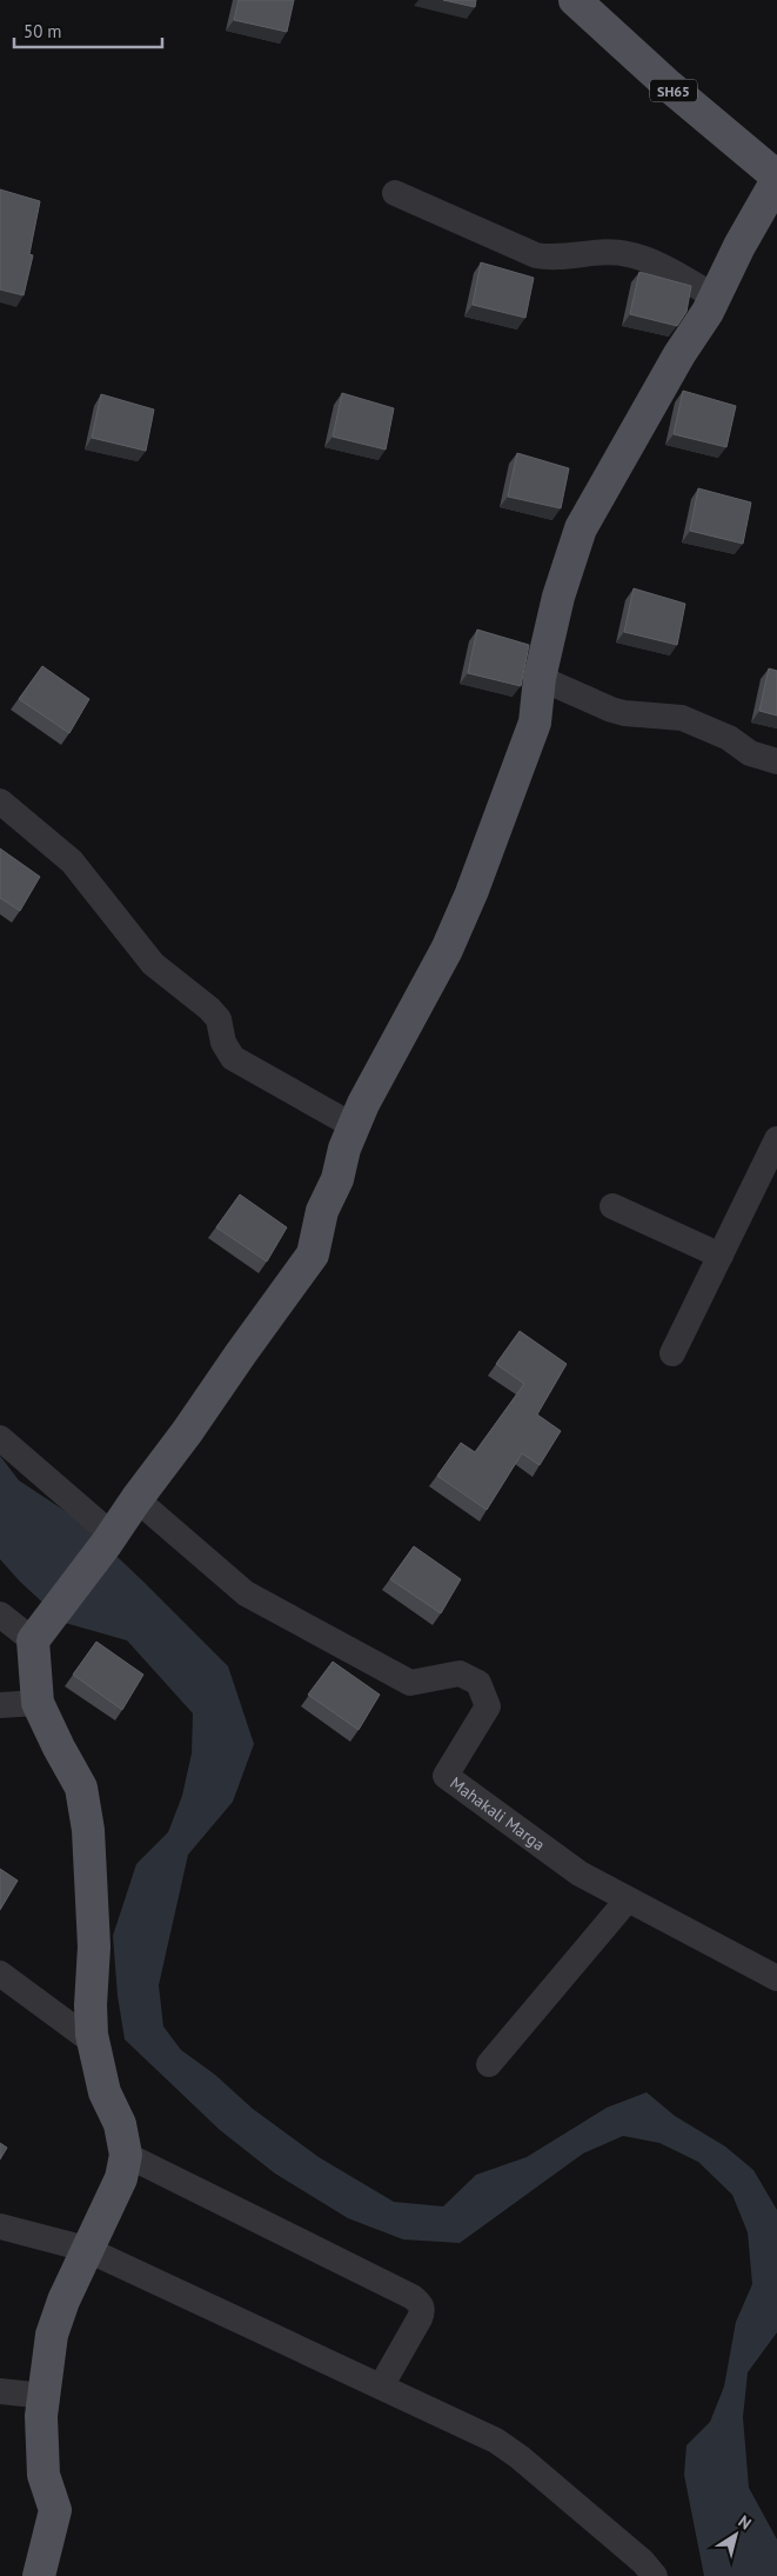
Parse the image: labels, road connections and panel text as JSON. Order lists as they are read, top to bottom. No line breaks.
{"streets":{"main road":["SH65"],"street":["Mahakali Marga"]},"scale_bar":"50 m","north":"top right"}
